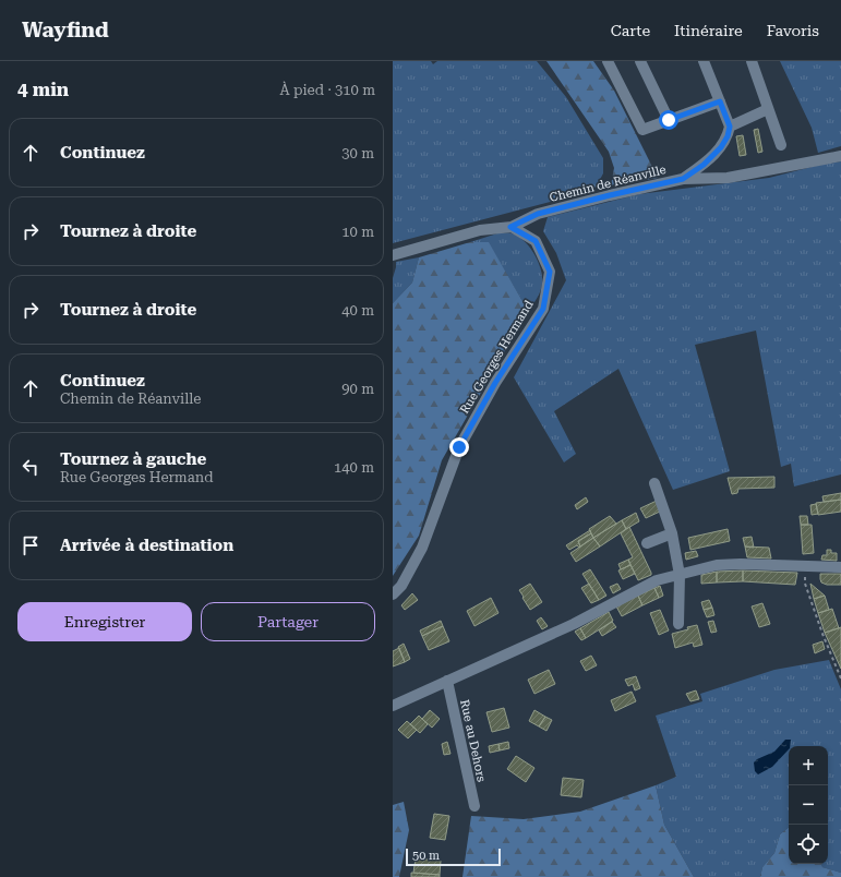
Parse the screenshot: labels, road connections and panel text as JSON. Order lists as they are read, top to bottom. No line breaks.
{"streets":{"street":["Chemin de Réanville","Rue Georges Hermand","Rue au Dehors"]},"crossings":[["Chemin de Réanville","Rue Georges Hermand"]],"scale_bar":"50 m","page":{"header":"Wayfind","nav":["Carte","Itinéraire","Favoris"],"heading":["4 min","À pied · 310 m"],"list":[["Continuez","30 m"],["Tournez à droite","10 m"],["Tournez à droite","40 m"],["Continuez","Chemin de Réanville","90 m"],["Tournez à gauche","Rue Georges Hermand","140 m"],"Arrivée à destination"],"buttons":["Enregistrer","Partager"],"map_buttons":["+","−"],"scale":"50 m"}}
